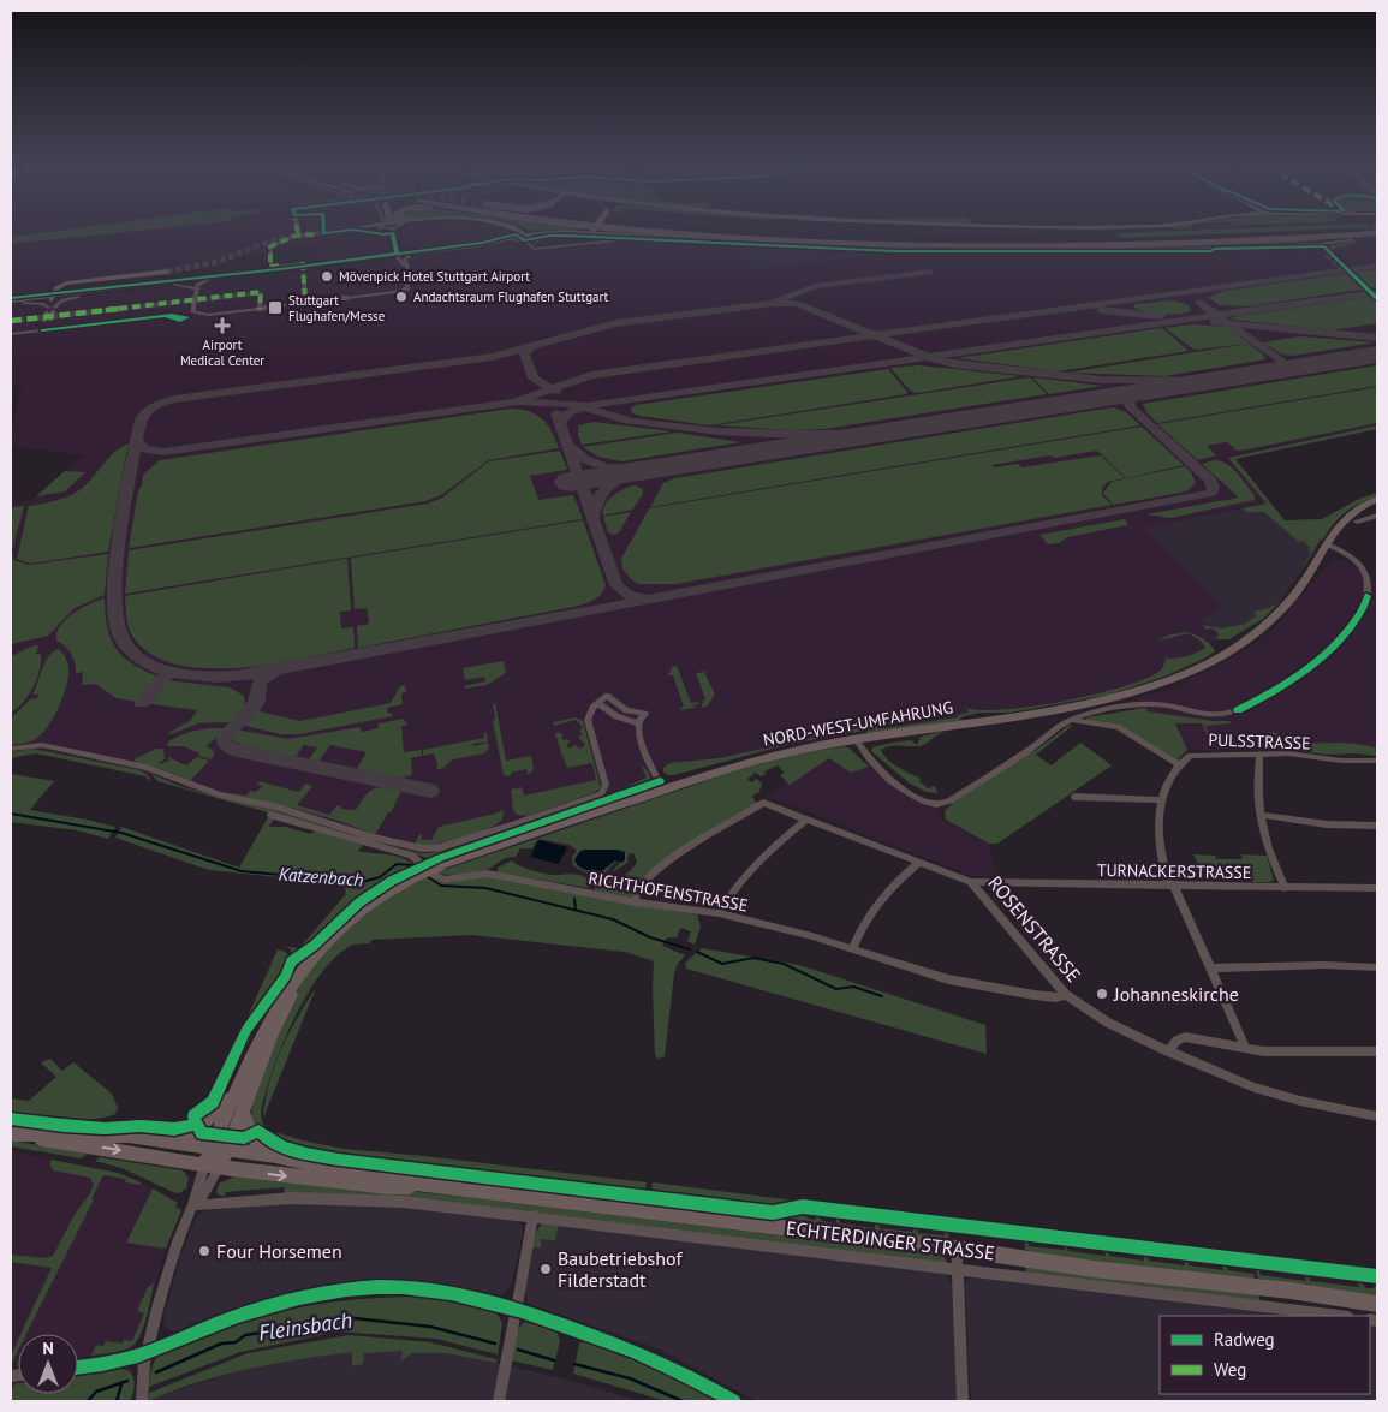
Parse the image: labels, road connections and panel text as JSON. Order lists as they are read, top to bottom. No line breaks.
{"streets":{"main road":["NORD-WEST-UMFAHRUNG","ECHTERDINGER STRASSE"],"street":["PULSSTRASSE","TURNACKERSTRASSE","RICHTHOFENSTRASSE","ROSENSTRASSE"]},"crossings":[["NORD-WEST-UMFAHRUNG","ECHTERDINGER STRASSE"],["TURNACKERSTRASSE","ROSENSTRASSE"],["RICHTHOFENSTRASSE","ROSENSTRASSE"]],"water":["Katzenbach","Fleinsbach"],"places":{"other":["Mövenpick Hotel Stuttgart Airport","Andachtsraum Flughafen Stuttgart","Johanneskirche","Four Horsemen","Baubetriebshof Filderstadt"],"transit":["Stuttgart Flughafen/Messe"],"health":["Airport Medical Center"]},"legend":["Radweg","Weg"],"north":"top"}
